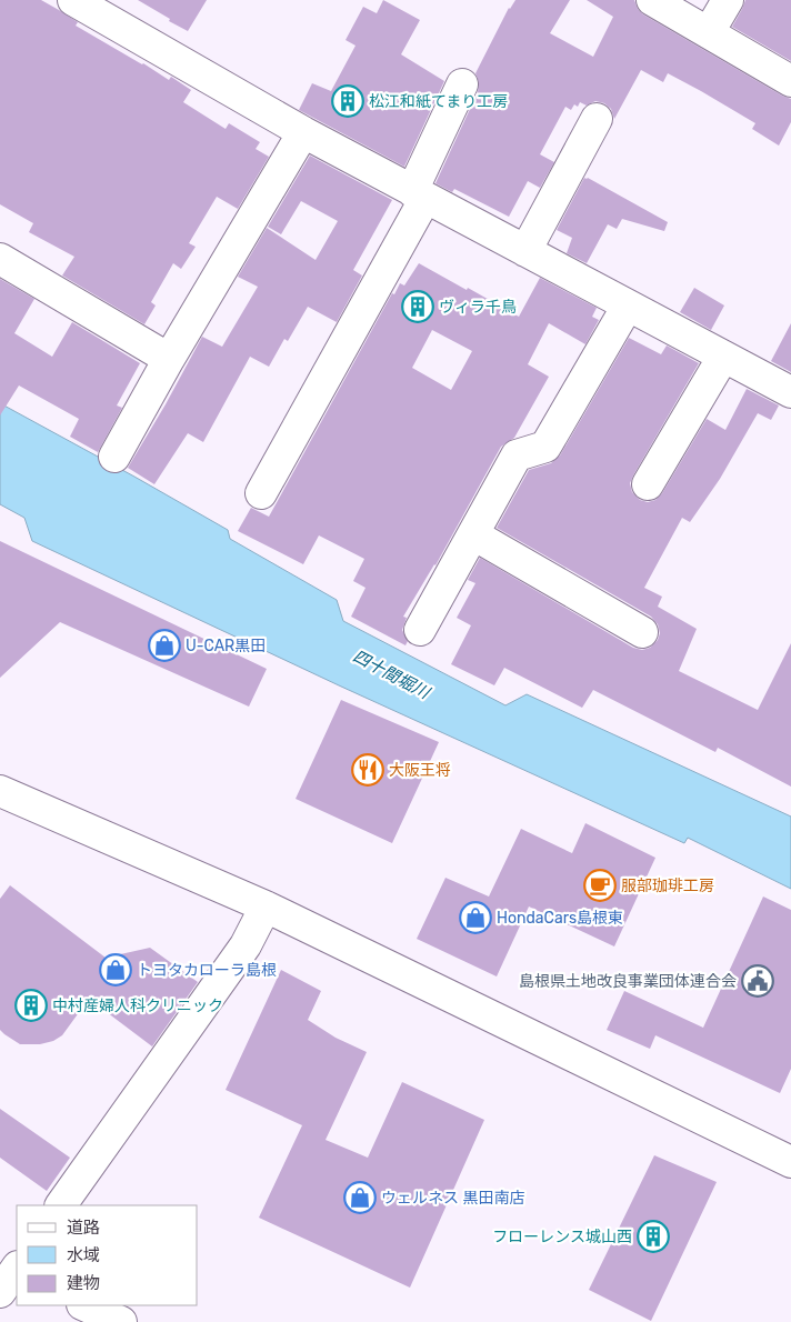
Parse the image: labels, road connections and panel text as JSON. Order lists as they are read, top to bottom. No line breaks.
{"water":["四十間堀川"],"places":{"building":["松江和紙てまり工房","ヴィラ千鳥","中村産婦人科クリニック","フローレンス城山西"],"shop":["U-CAR黒田","HondaCars島根東","トヨタカローラ島根","ウェルネス 黒田南店"],"restaurant":["大阪王将"],"cafe":["服部珈琲工房"],"public building":["島根県土地改良事業団体連合会"]},"legend":["道路","水域","建物"]}
